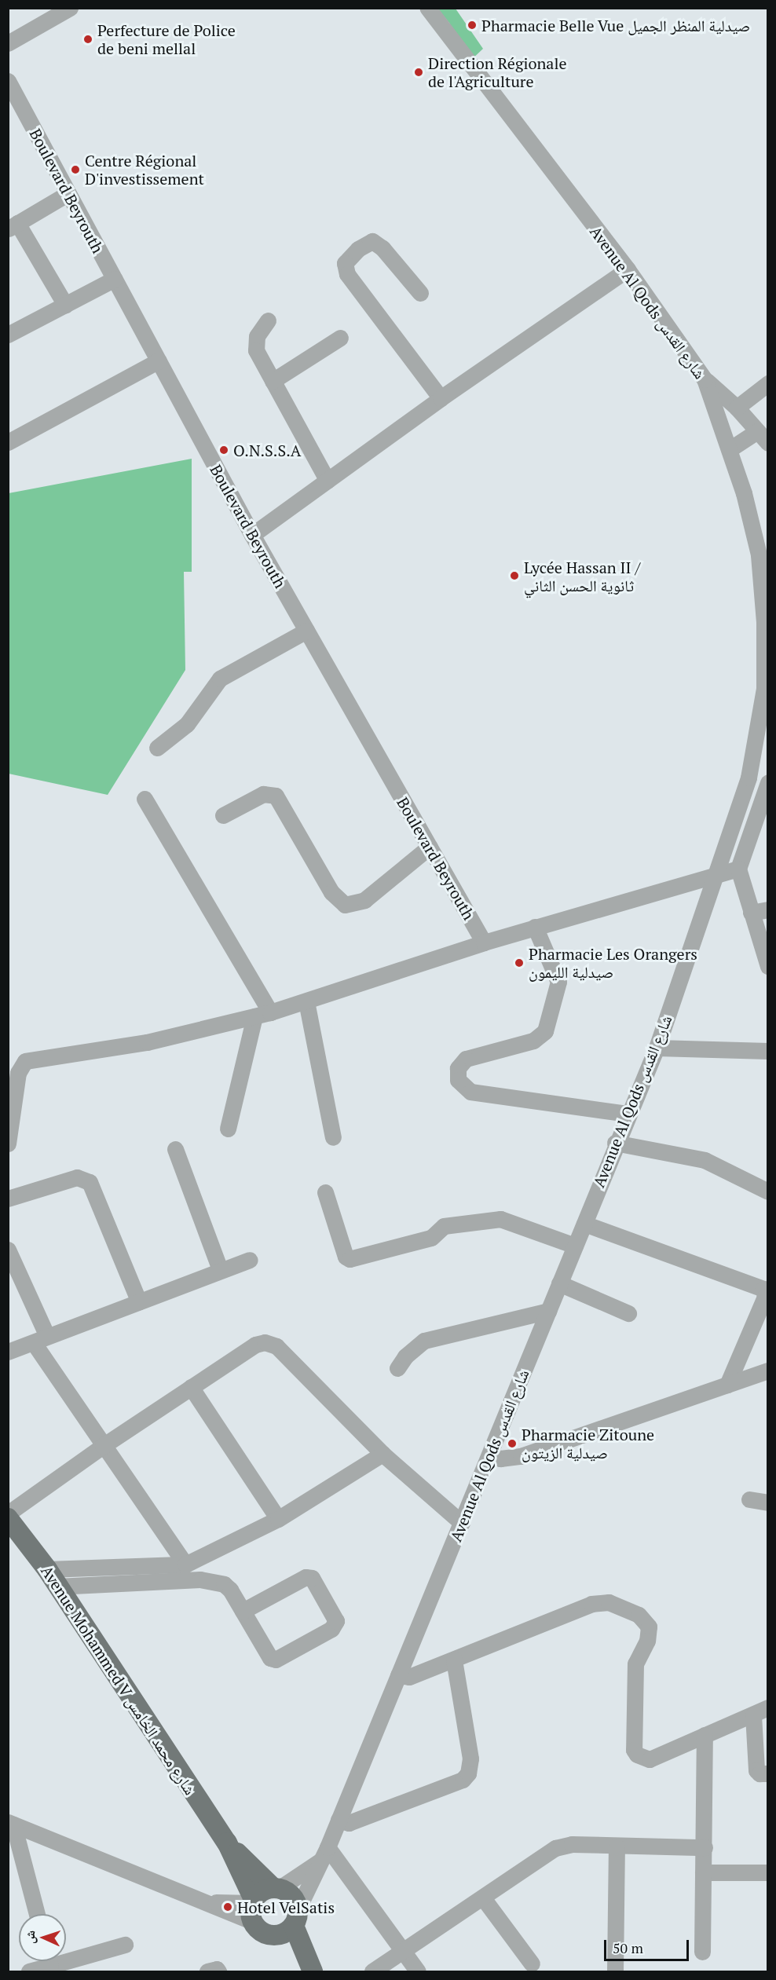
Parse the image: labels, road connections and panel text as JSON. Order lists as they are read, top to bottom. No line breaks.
{"streets":{"main road":["Avenue Mohammed V شارع محمد الخامس"],"street":["Boulevard Beyrouth","Avenue Al Qods شارع القدس"]},"crossings":[["Avenue Al Qods شارع القدس","Avenue Mohammed V شارع محمد الخامس"]],"places":["Pharmacie Belle Vue صيدلية المنظر الجميل","Perfecture de Police de beni mellal","Direction Régionale de l'Agriculture","Centre Régional D'investissement","O.N.S.S.A","Lycée Hassan II / ثانوية الحسن الثاني","Pharmacie Les Orangers صيدلية الليمون","Pharmacie Zitoune صيدلية الزيتون","Hotel VelSatis"],"scale_bar":"50 m","north":"left"}
